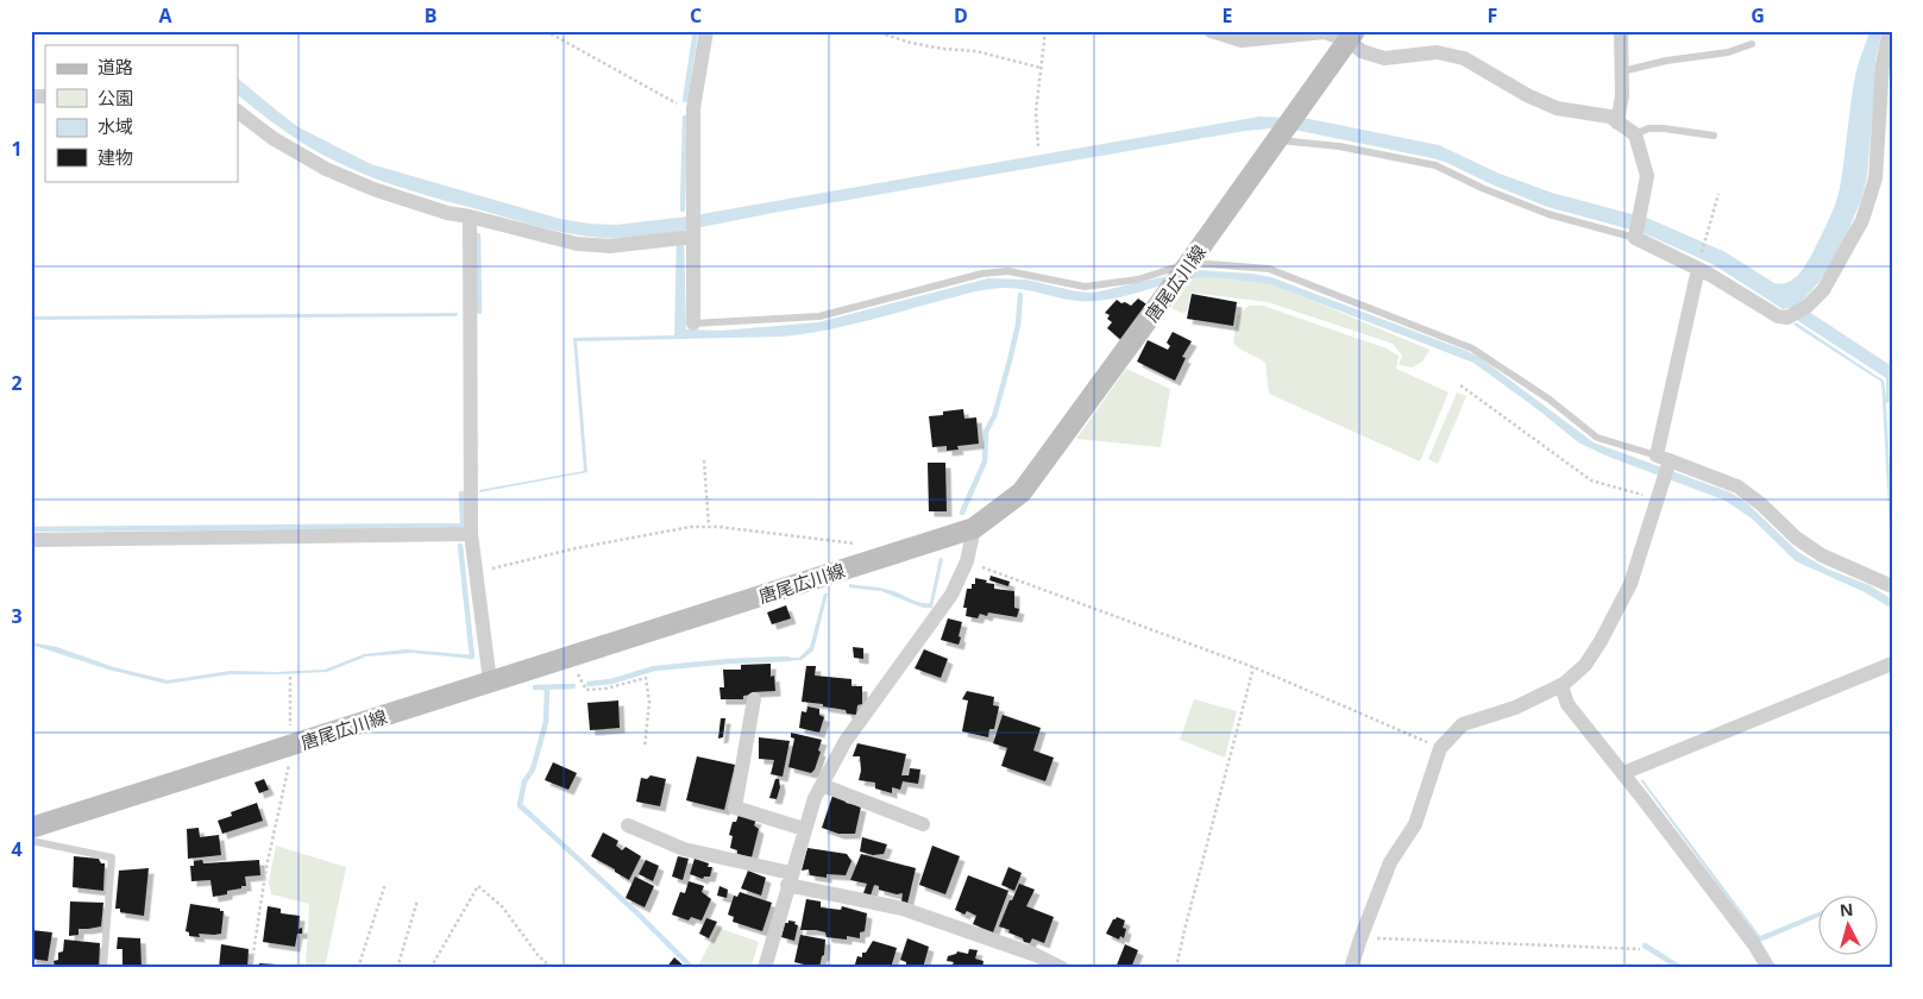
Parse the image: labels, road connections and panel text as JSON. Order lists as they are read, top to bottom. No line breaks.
{"streets":{"main road":["唐尾広川線"]},"legend":["道路","公園","水域","建物"],"north":"top","grid":{"columns":["A","B","C","D","E","F","G"],"rows":["1","2","3","4"]}}
